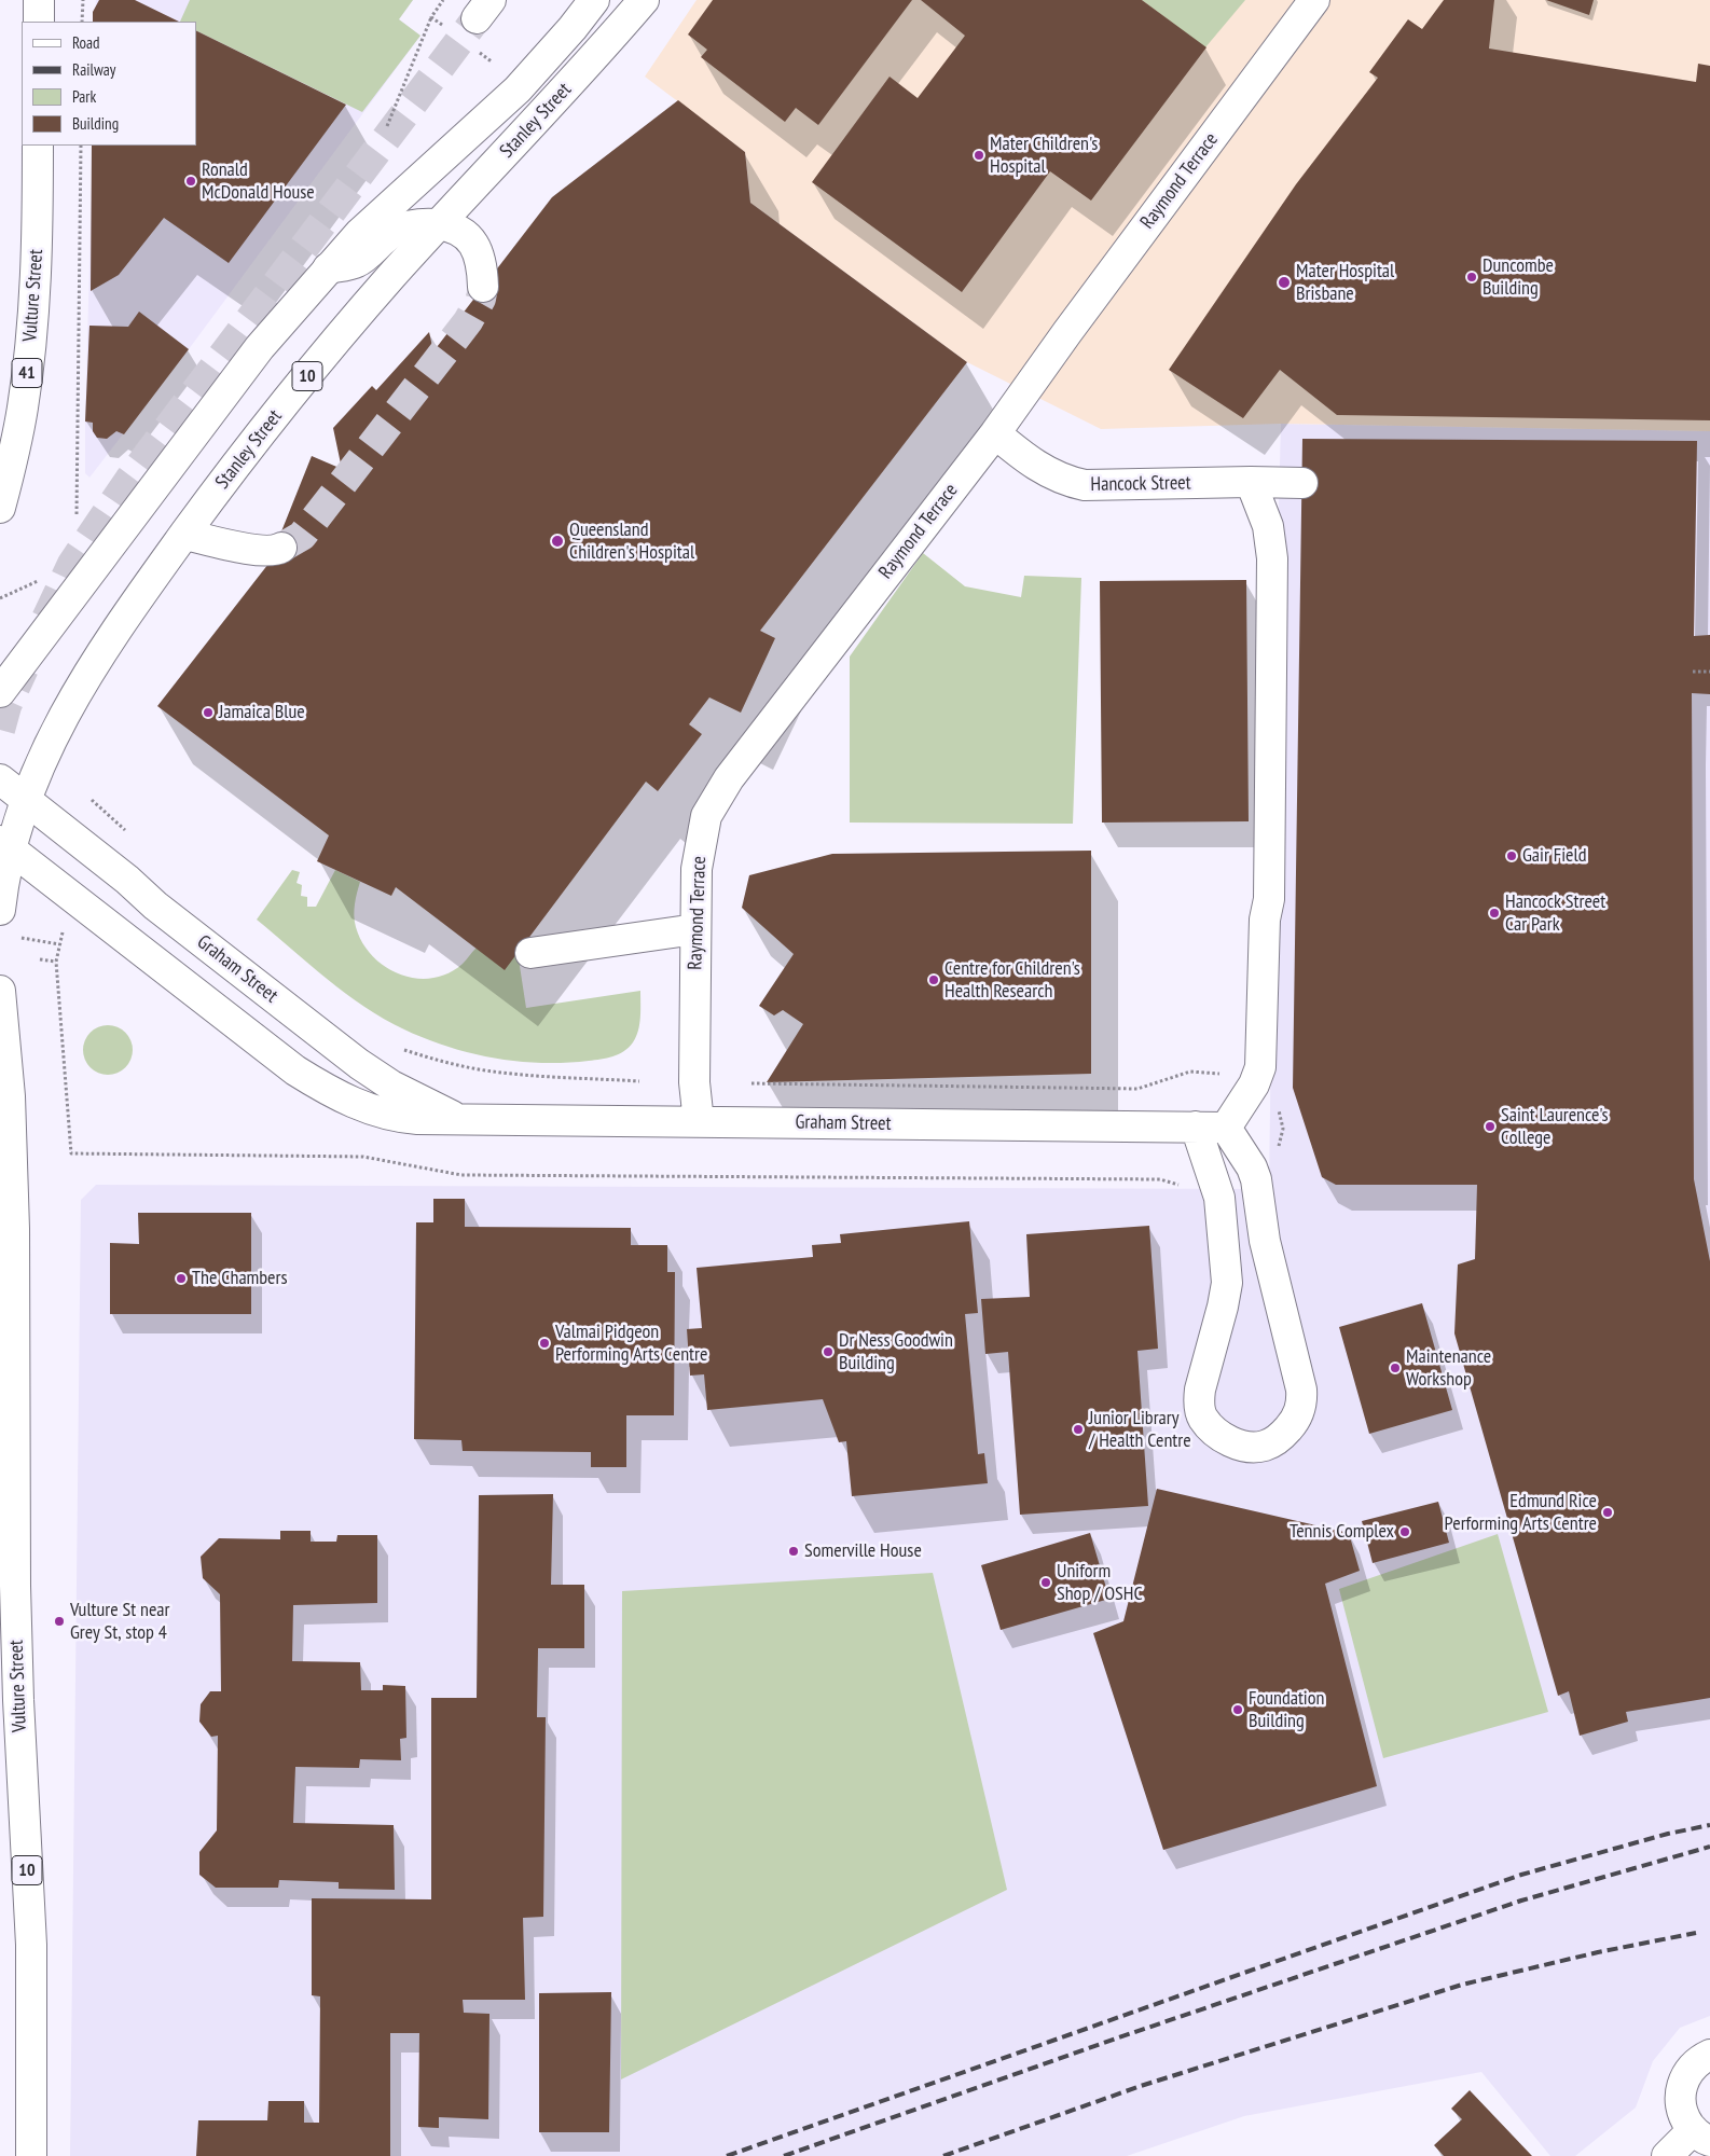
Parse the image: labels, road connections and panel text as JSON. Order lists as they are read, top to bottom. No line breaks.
{"streets":{"street":["Stanley Street","Raymond Terrace","Vulture Street","41","10","Hancock Street","Graham Street"]},"crossings":[["Stanley Street","10"],["Stanley Street","Graham Street"],["Raymond Terrace","Hancock Street"],["Raymond Terrace","Graham Street"],["10","Graham Street"]],"places":["Mater Children's Hospital","Ronald McDonald House","Duncombe Building","Mater Hospital Brisbane","Queensland Children's Hospital","Jamaica Blue","Gair Field","Hancock Street Car Park","Centre for Children's Health Research","Saint Laurence's College","The Chambers","Valmai Pidgeon Performing Arts Centre","Dr Ness Goodwin Building","Maintenance Workshop","Junior Library / Health Centre","Edmund Rice Performing Arts Centre","Tennis Complex","Somerville House","Uniform Shop / OSHC","Vulture St near Grey St, stop 4","Foundation Building"],"legend":["Road","Railway","Park","Building"]}
